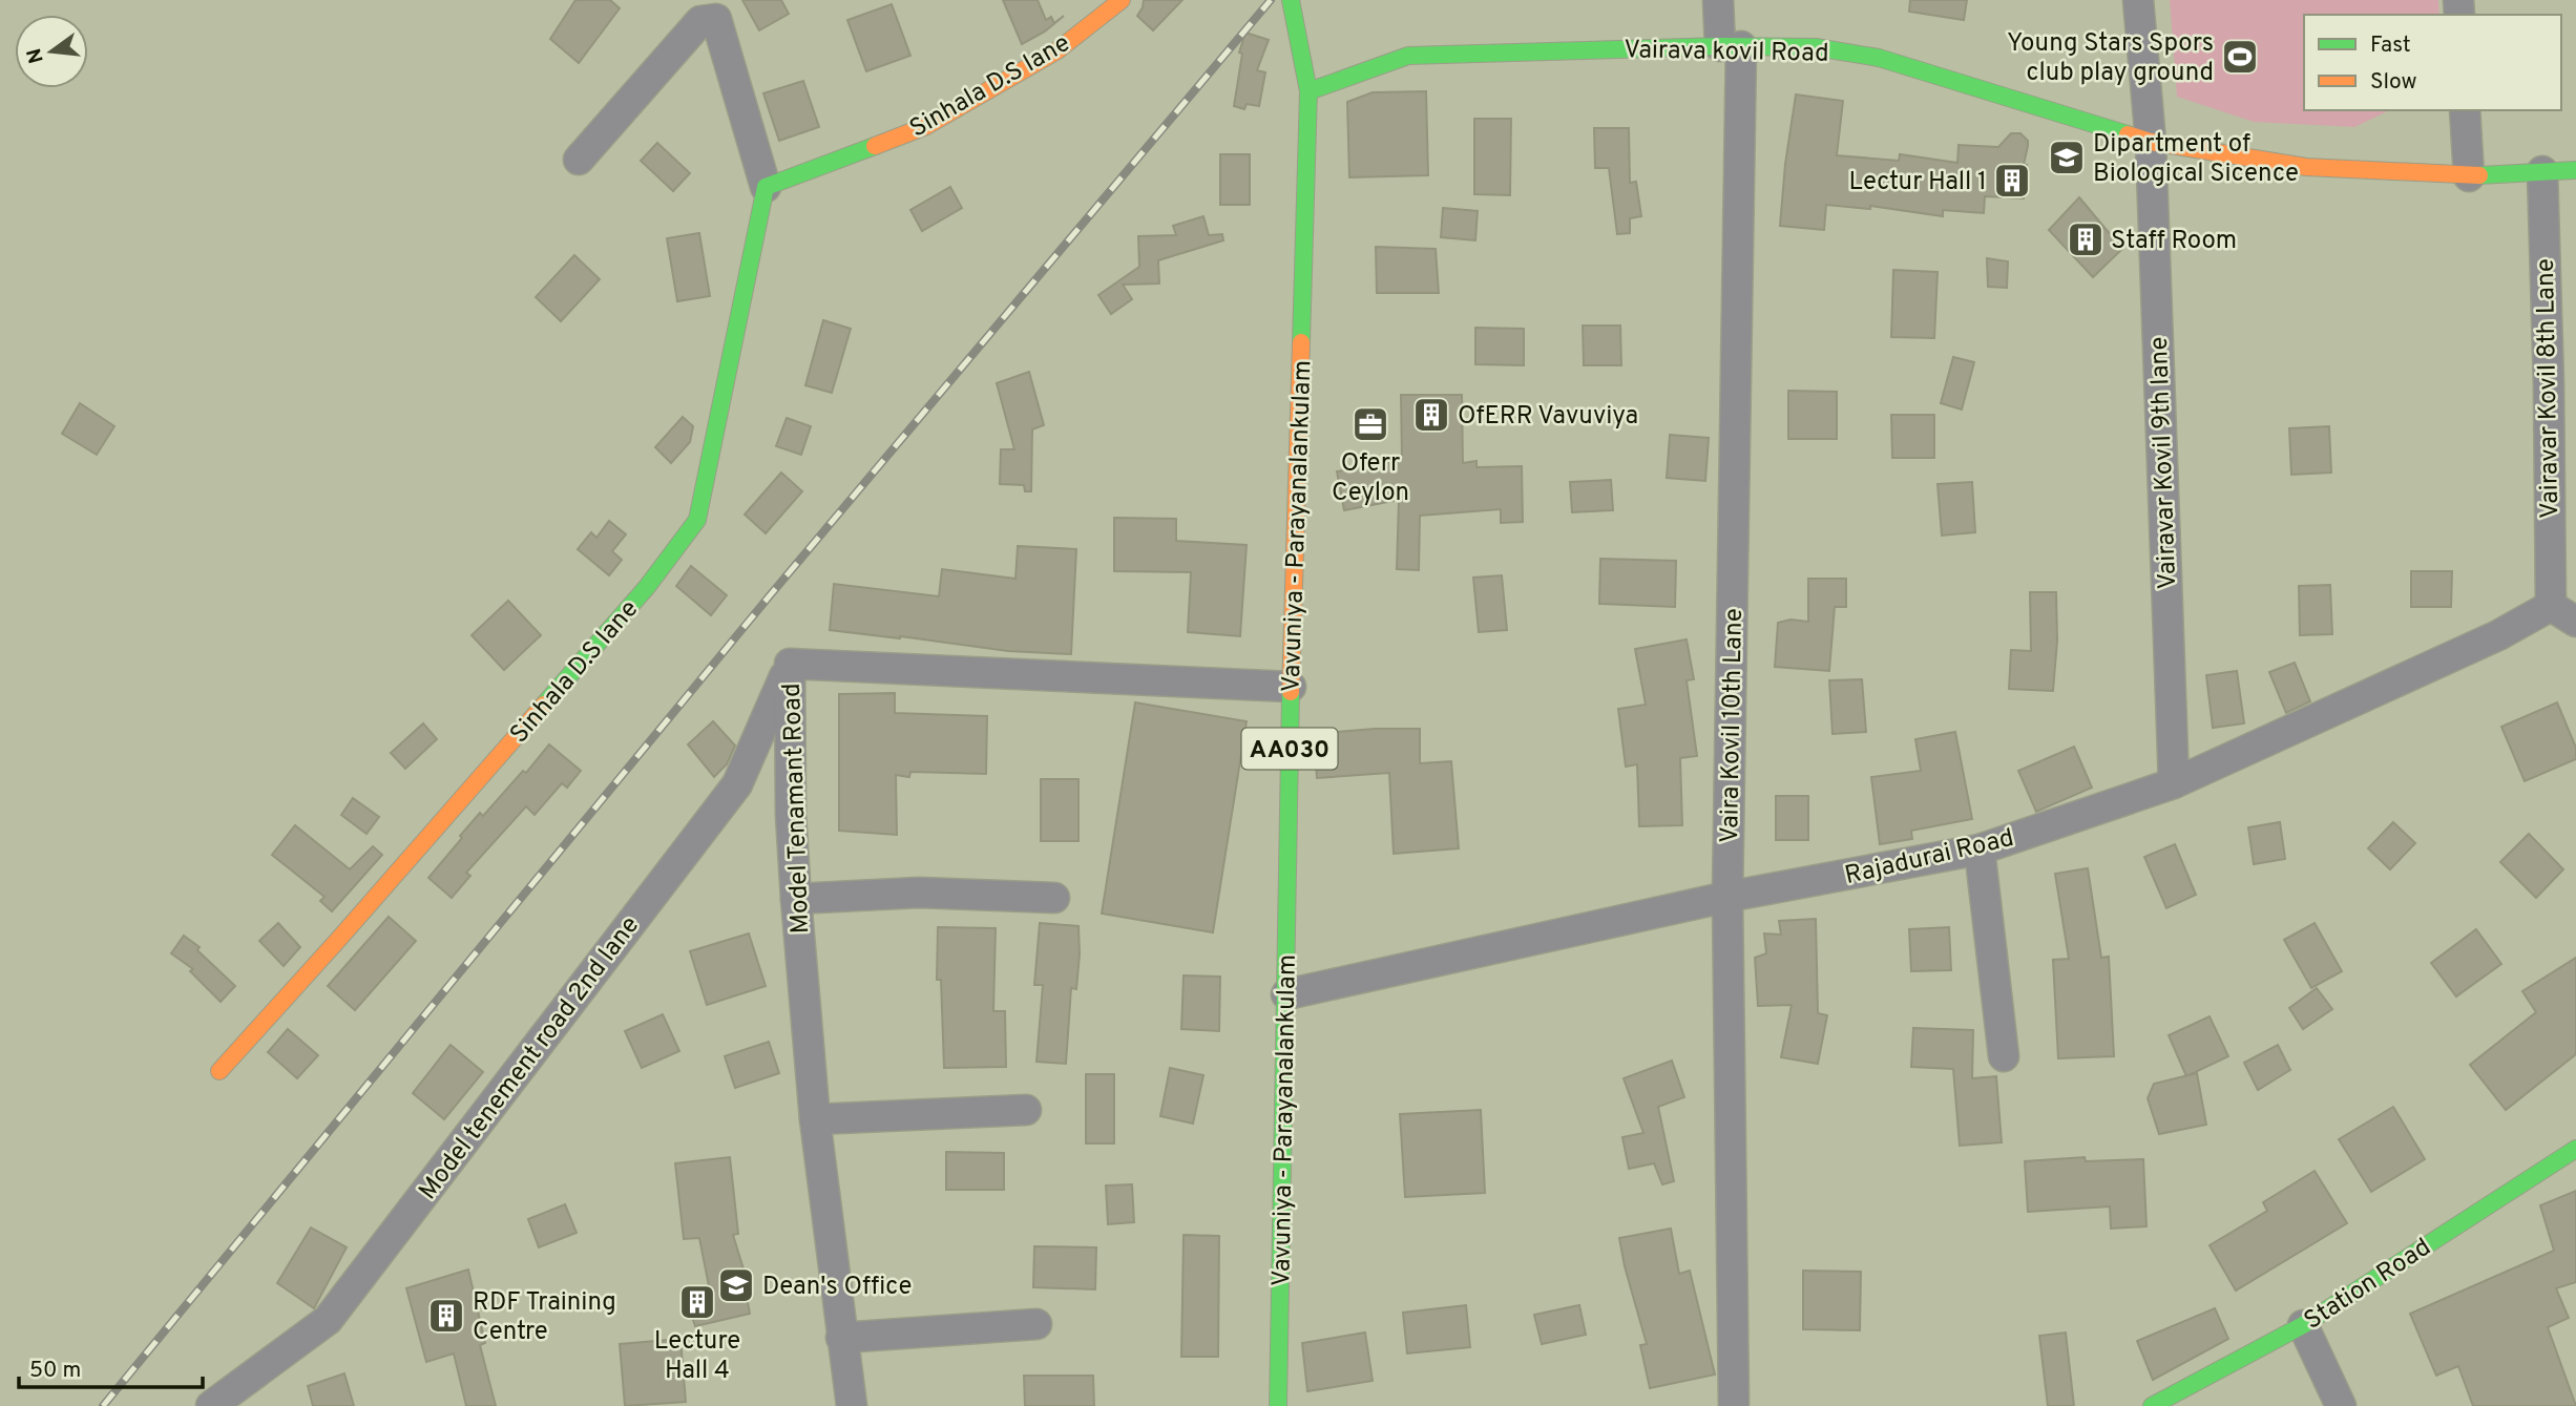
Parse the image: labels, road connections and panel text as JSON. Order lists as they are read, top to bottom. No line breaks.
{"streets":{"main road":["Vairava kovil Road","Sinhala D.S lane","Vavuniya - Parayanalankulam","AA030","Station Road"],"street":["Vairavar Kovil 8th Lane","Vairavar Kovil 9th lane","Vaira Kovil 10th Lane","Model Tenamant Road","Rajadurai Road","Model tenement road 2nd lane"]},"crossings":[["Vairava kovil Road","Vairavar Kovil 8th Lane"],["Vairava kovil Road","Vairavar Kovil 9th lane"],["Vairava kovil Road","Vavuniya - Parayanalankulam"],["Vairava kovil Road","Vaira Kovil 10th Lane"],["Vairavar Kovil 8th Lane","Rajadurai Road"],["Vairavar Kovil 9th lane","Rajadurai Road"],["Vavuniya - Parayanalankulam","Model Tenamant Road"],["Vavuniya - Parayanalankulam","Rajadurai Road"],["Vaira Kovil 10th Lane","Rajadurai Road"],["Model Tenamant Road","Model tenement road 2nd lane"]],"places":{"sports":["Young Stars Spors club play ground"],"school or university":["Dipartment of Biological Sicence","Dean's Office"],"building":["Lectur Hall 1","Staff Room","OfERR Vavuviya","Lecture Hall 4","RDF Training Centre"],"office":["Oferr Ceylon"]},"legend":["Fast","Slow"],"scale_bar":"50 m","north":"left"}
